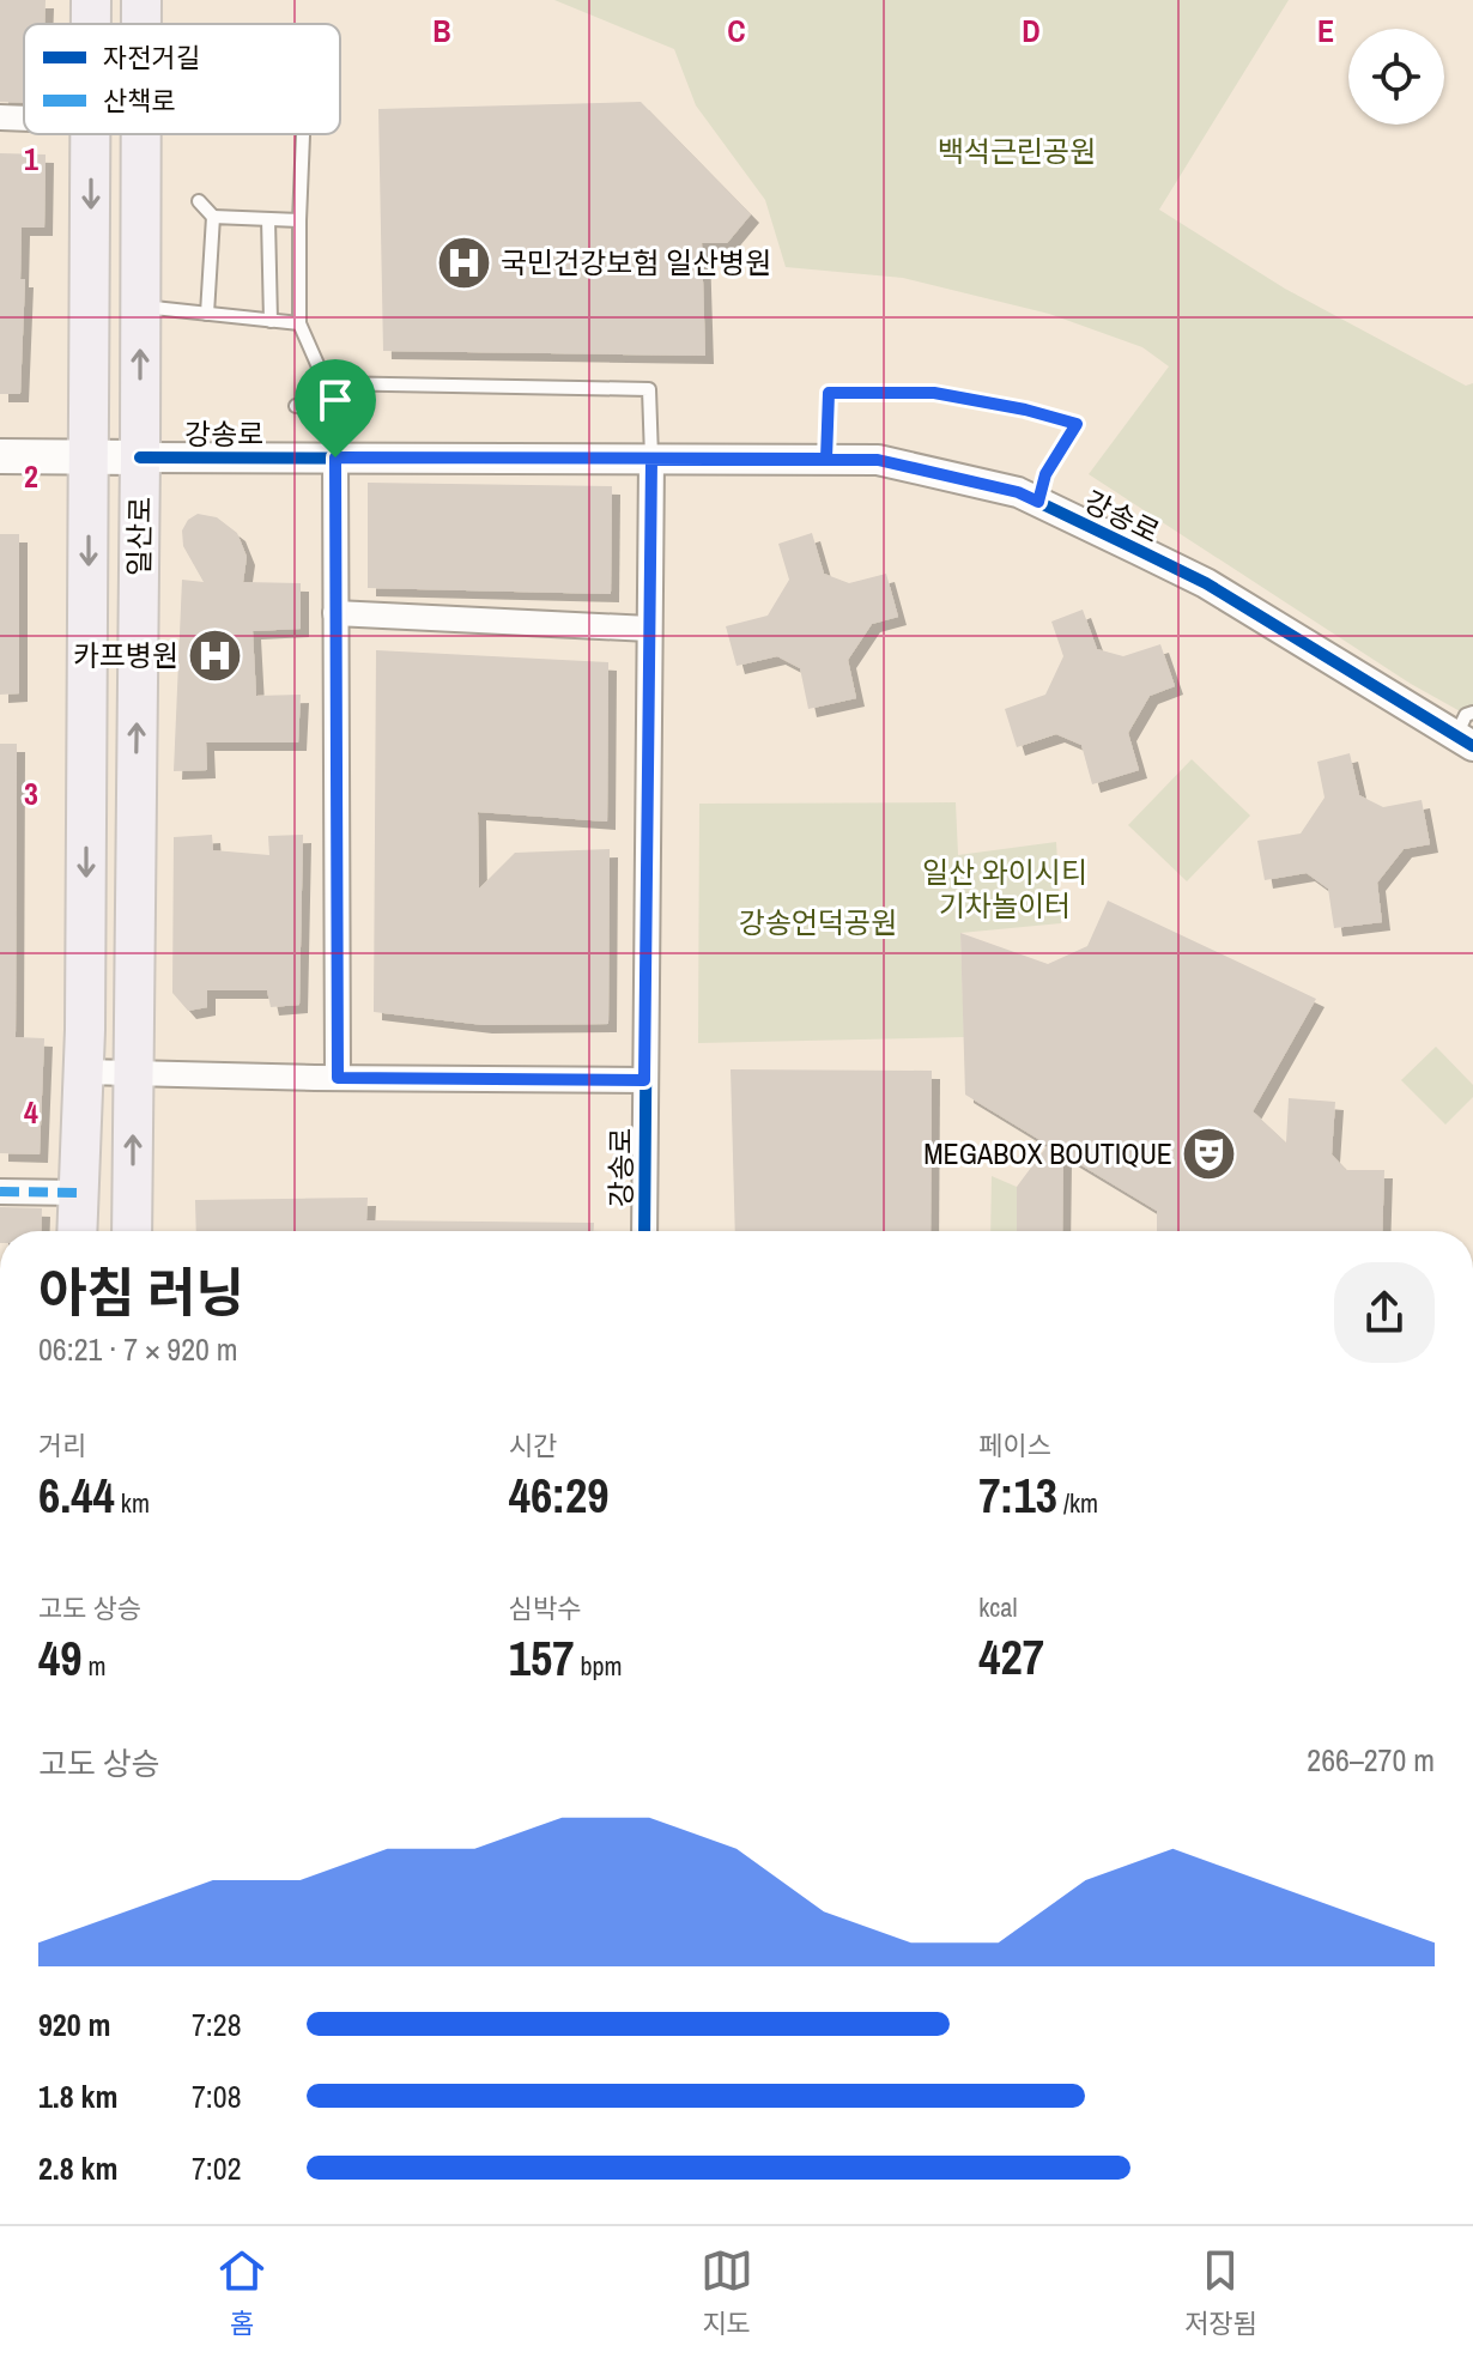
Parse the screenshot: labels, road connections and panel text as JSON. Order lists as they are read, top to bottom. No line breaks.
{"streets":{"main road":["강송로","일산로"]},"crossings":[["강송로","일산로"]],"parks":["백석근린공원","일산 와이시티 기차놀이터","강송언덕공원"],"places":{"hospital":["국민건강보험 일산병원","카프병원"],"theatre":["MEGABOX BOUTIQUE"]},"legend":["자전거길","산책로"],"page":{"heading":["아침 러닝","06:21 · 7 × 920 m"],"stats":[["거리","6.44 km"],["시간","46:29"],["페이스","7:13 /km"],["고도 상승","49 m"],["심박수","157 bpm"],["kcal","427"]],"chart":["고도 상승","266–270 m"],"list":[{"name":"920 m","note":"7:28"},{"name":"1.8 km","note":"7:08"},{"name":"2.8 km","note":"7:02"}],"tabs":["홈","지도","저장됨"]},"grid":{"columns":["B","C","D","E"],"rows":["1","2","3","4"]}}
